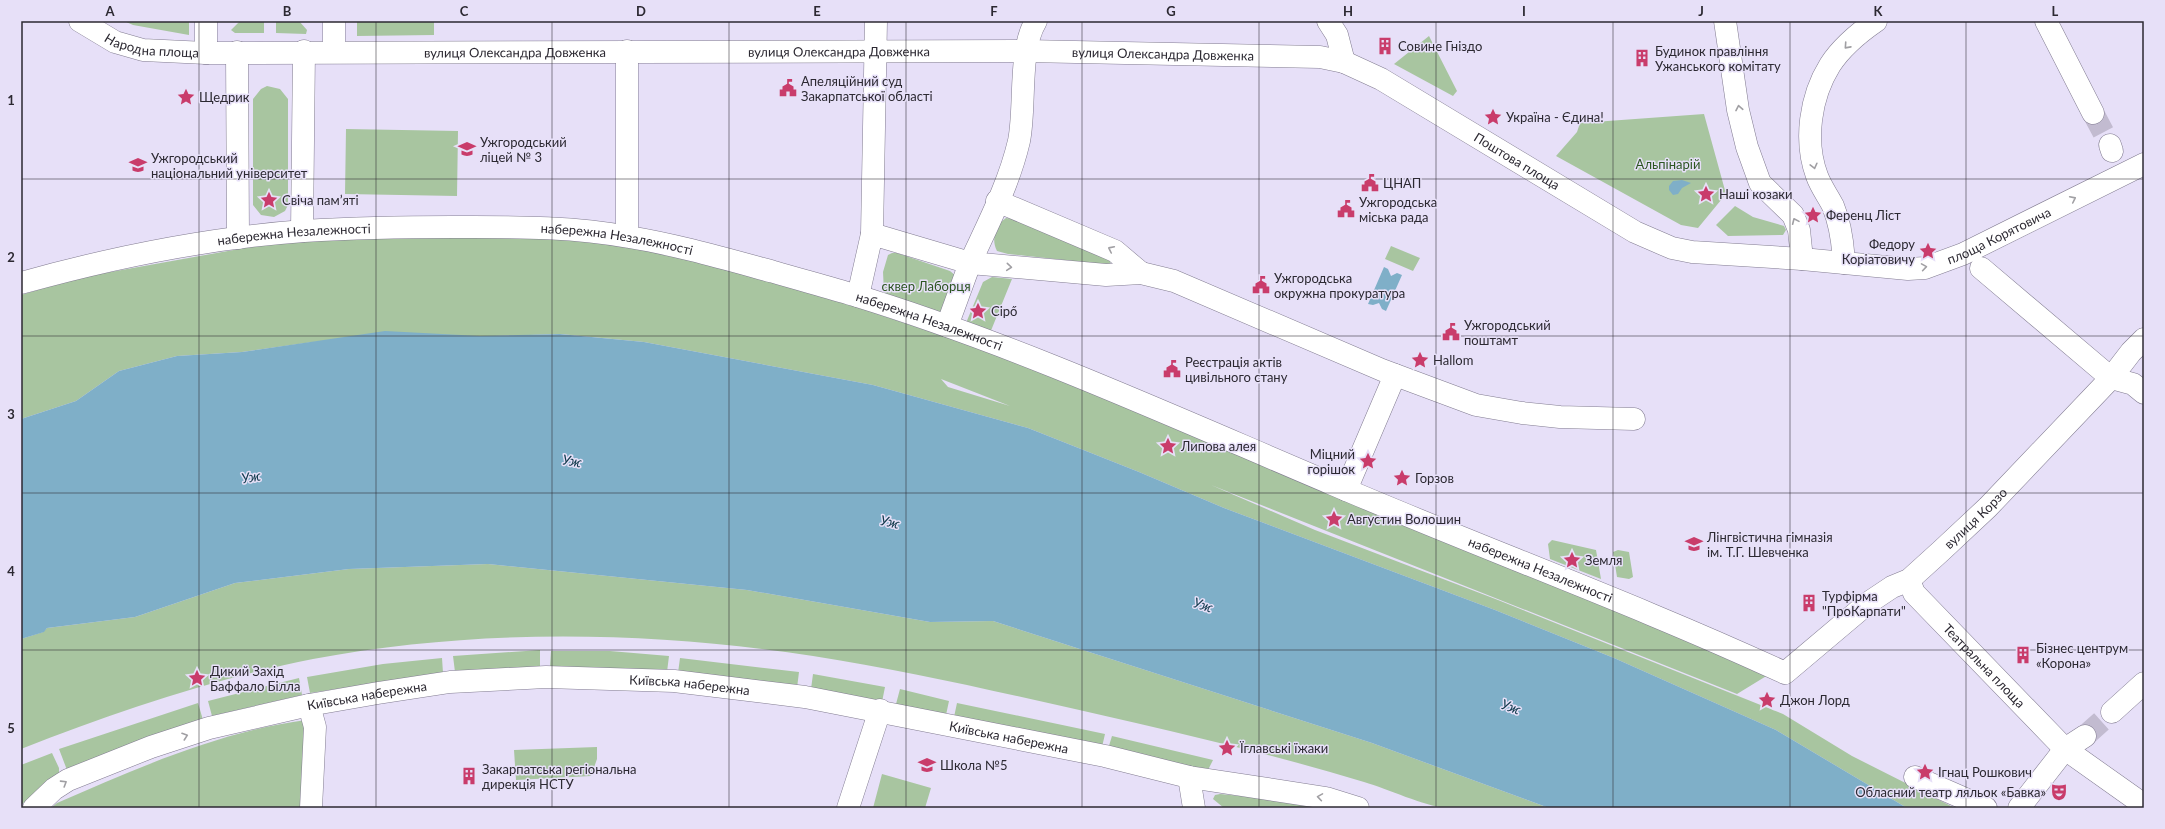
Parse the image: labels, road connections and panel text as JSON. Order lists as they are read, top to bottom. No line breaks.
{"streets":{"street":["Народна площа","вулиця Олександра Довженка","Поштова площа","набережна Незалежності","площа Корятовича","вулиця Корзо","Театральна площа","Київська набережна"]},"crossings":[["Народна площа","вулиця Олександра Довженка"],["вулиця Олександра Довженка","Поштова площа"],["Поштова площа","площа Корятовича"],["набережна Незалежності","вулиця Корзо"],["вулиця Корзо","Театральна площа"]],"one_way":["площа Корятовича"],"water":["Уж"],"parks":["Альпінарій","сквер Лаборця"],"places":{"building":["Совине Гніздо","Будинок правління Ужанського комітату","Турфірма \"ПроКарпати\"","Бізнес центрум «Корона»","Закарпатська регіональна дирекція НСТУ"],"public building":["Апеляційний суд Закарпатської області","ЦНАП","Ужгородська міська рада","Ужгородська окружна прокуратура","Ужгородський поштамт","Реєстрація актів цивільного стану"],"place":["Щедрик","Україна - Єдина!","Наші козаки","Свіча памʼяті","Ференц Ліст","Федору Коріатовичу","Cipő","Hallom","Липова алея","Міцний горішок","Горзов","Августин Волошин","Земля","Дикий Захід Баффало Білла","Джон Лорд","Їглавські їжаки","Ігнац Рошкович"],"school or university":["Ужгородський ліцей № 3","Ужгородський національний університет","Лінгвістична гімназія ім. Т.Г. Шевченка","Школа №5"],"theatre":["Обласний театр ляльок «Бавка»"]},"grid":{"columns":["A","B","C","D","E","F","G","H","I","J","K","L"],"rows":["1","2","3","4","5"]}}
